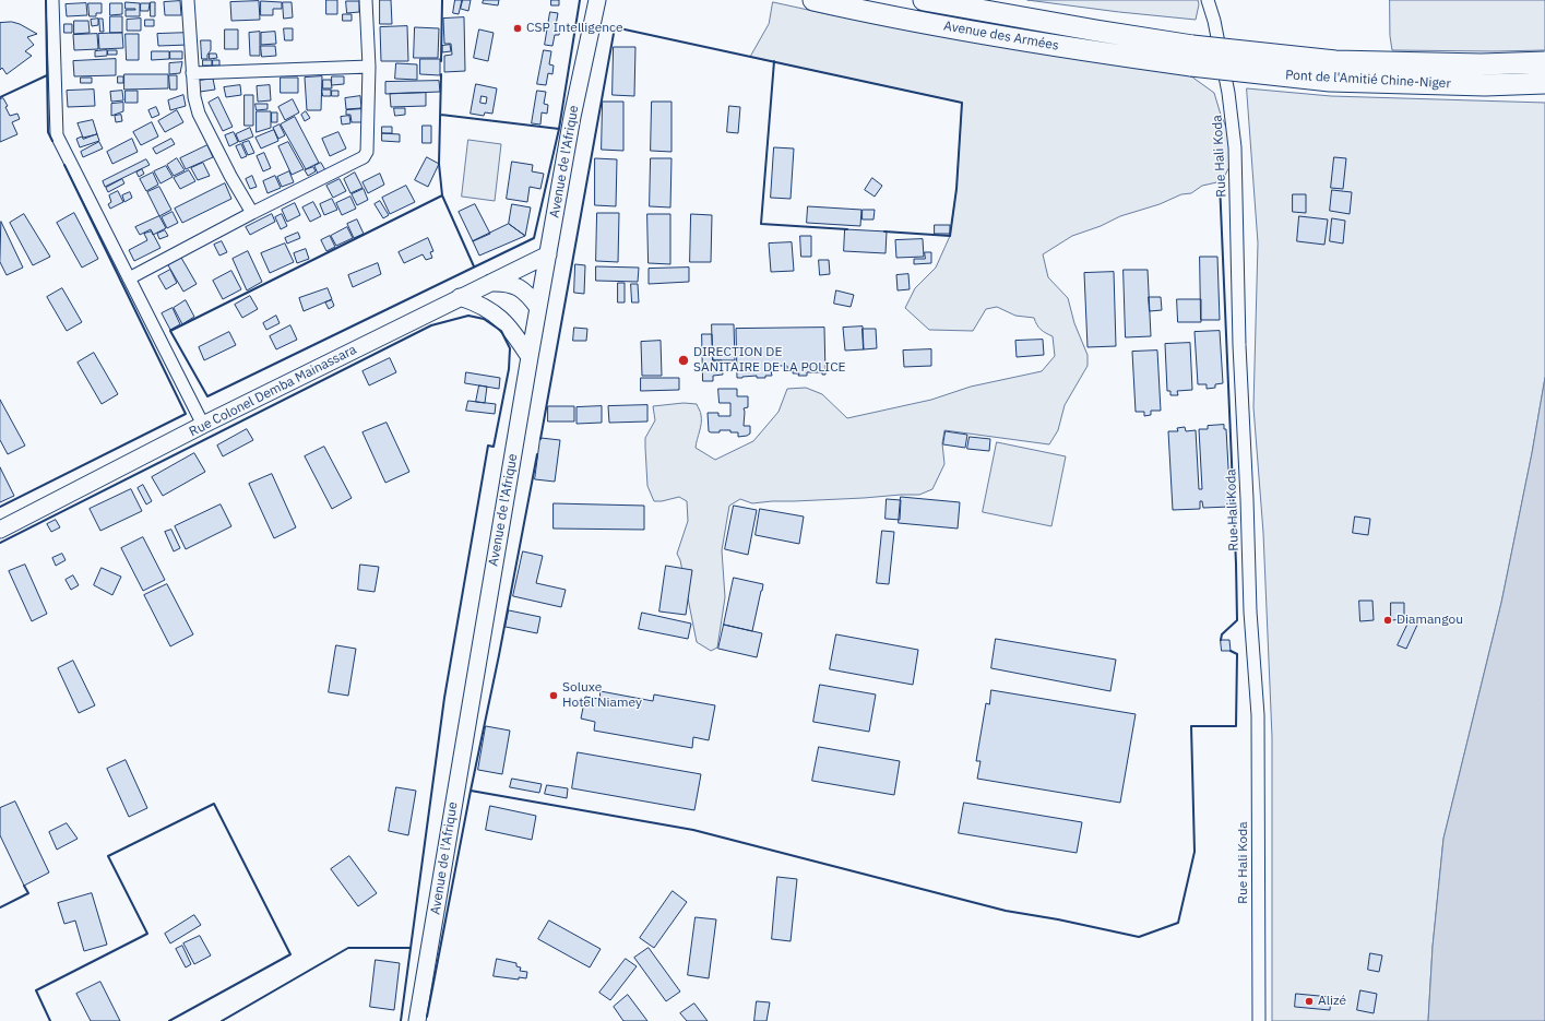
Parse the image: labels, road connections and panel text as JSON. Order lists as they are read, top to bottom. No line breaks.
{"streets":{"highway":["Avenue des Armées","Pont de l'Amitié Chine-Niger"],"main road":["Avenue de l'Afrique","Rue Colonel Demba Mainassara"],"street":["Rue Hali Koda"]},"crossings":[["Avenue des Armées","Pont de l'Amitié Chine-Niger"],["Avenue de l'Afrique","Rue Colonel Demba Mainassara"]],"places":["CSP Intelligence","DIRECTION DE SANITAIRE DE LA POLICE","Diamangou","Soluxe Hotel Niamey","Alizé"]}
